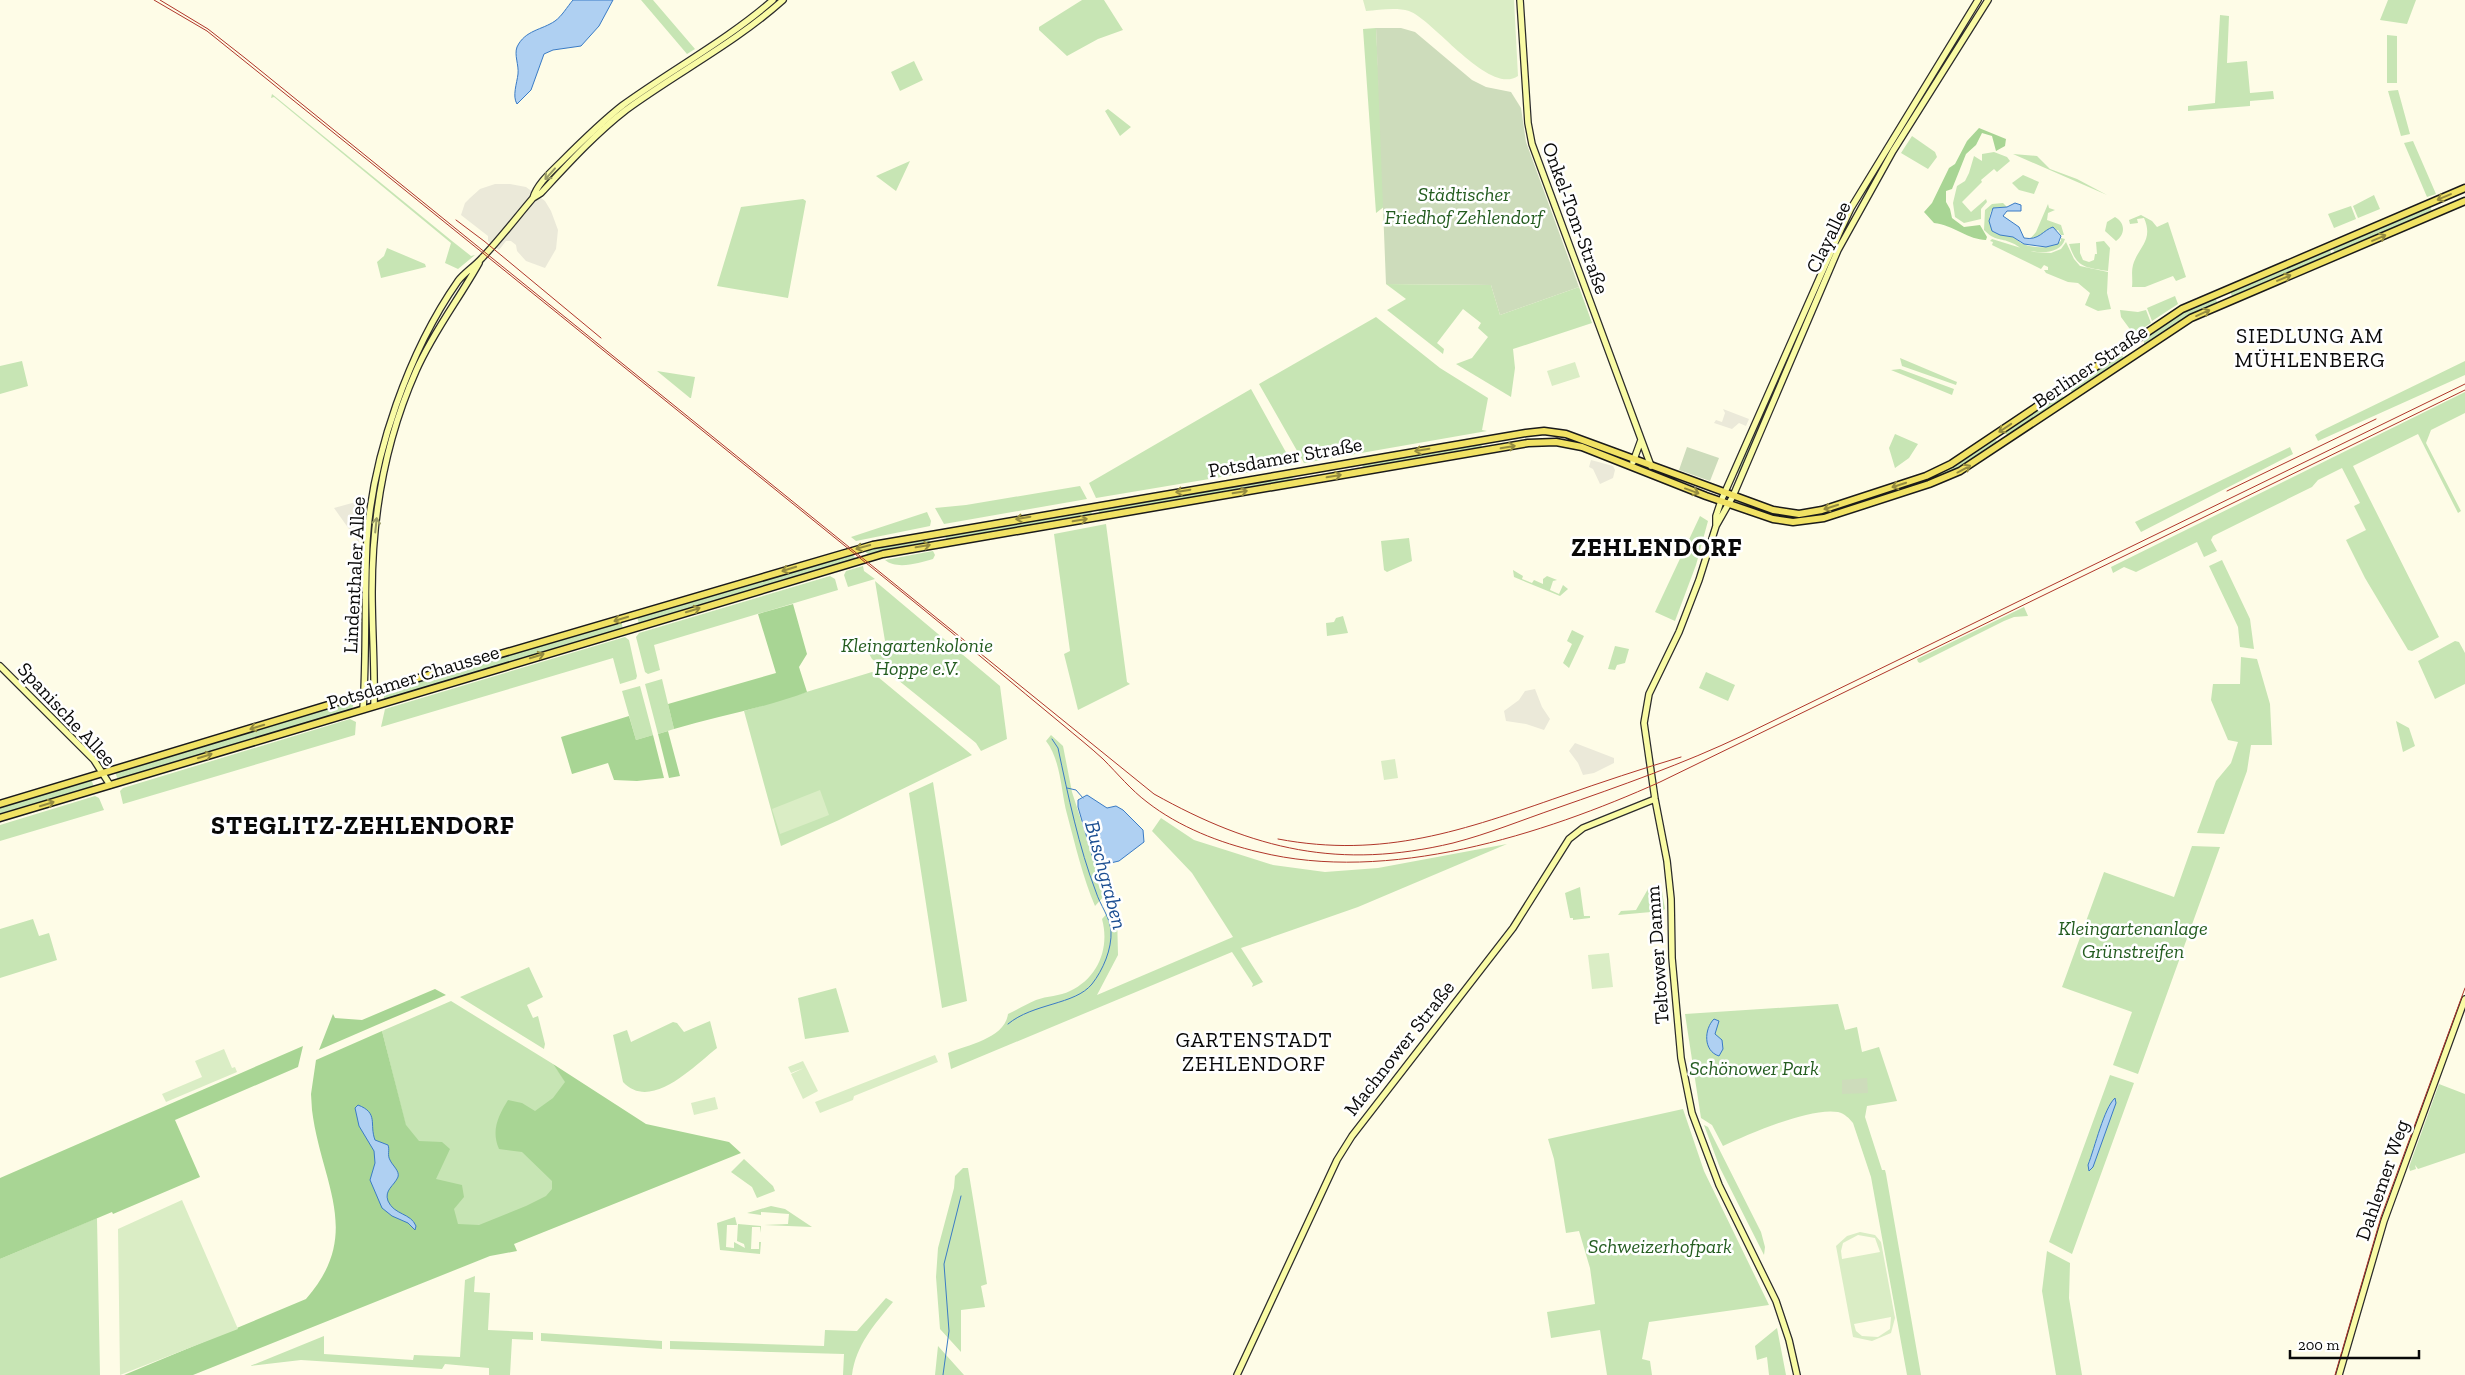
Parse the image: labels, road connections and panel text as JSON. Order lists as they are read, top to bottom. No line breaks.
{"streets":{"main road":["Onkel-Tom-Straße","Clayallee","Berliner Straße","Potsdamer Straße","Lindenthaler Allee","Potsdamer Chaussee","Spanische Allee","Teltower Damm","Machnower Straße","Dahlemer Weg"]},"crossings":[["Onkel-Tom-Straße","Potsdamer Straße"],["Clayallee","Berliner Straße"],["Clayallee","Potsdamer Straße"],["Clayallee","Teltower Damm"],["Berliner Straße","Potsdamer Straße"],["Berliner Straße","Teltower Damm"],["Potsdamer Straße","Potsdamer Chaussee"],["Potsdamer Straße","Teltower Damm"],["Lindenthaler Allee","Potsdamer Chaussee"],["Potsdamer Chaussee","Spanische Allee"],["Teltower Damm","Machnower Straße"]],"districts":["SIEDLUNG AM MÜHLENBERG","ZEHLENDORF","STEGLITZ-ZEHLENDORF","GARTENSTADT ZEHLENDORF"],"water":["Buschgraben"],"parks":["Städtischer Friedhof Zehlendorf","Kleingartenkolonie Hoppe e.V.","Kleingartenanlage Grünstreifen","Schönower Park","Schweizerhofpark"],"scale_bar":"200 m"}
